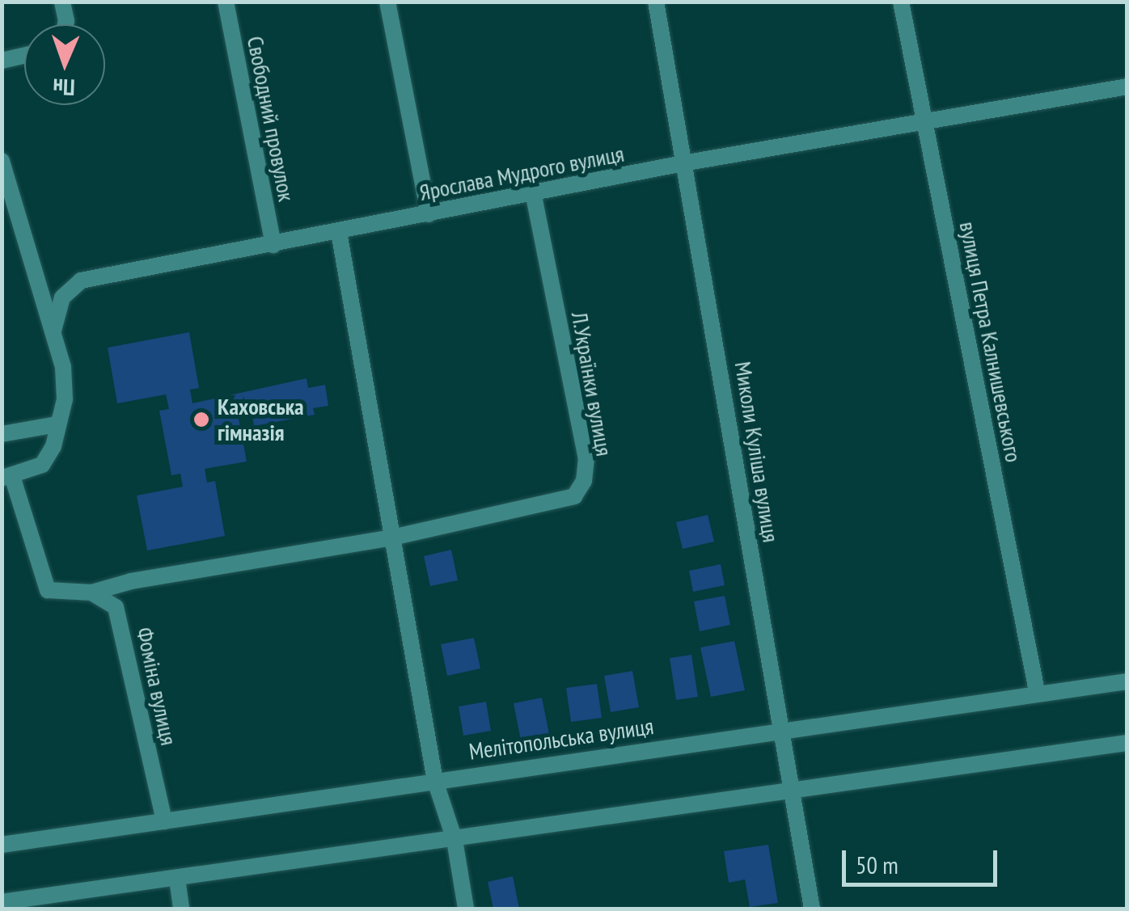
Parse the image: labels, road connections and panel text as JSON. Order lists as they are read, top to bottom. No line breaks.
{"streets":{"street":["Свободний провулок","Ярослава Мудрого вулиця","вулиця Петра Калнишевського","Л.Українки вулиця","Миколи Куліша вулиця","Фоміна вулиця","Мелітопольська вулиця"]},"crossings":[["Свободний провулок","Ярослава Мудрого вулиця"],["Ярослава Мудрого вулиця","вулиця Петра Калнишевського"],["Ярослава Мудрого вулиця","Л.Українки вулиця"],["Ярослава Мудрого вулиця","Миколи Куліша вулиця"],["вулиця Петра Калнишевського","Мелітопольська вулиця"],["Л.Українки вулиця","Фоміна вулиця"],["Миколи Куліша вулиця","Мелітопольська вулиця"],["Фоміна вулиця","Мелітопольська вулиця"]],"places":["Каховська гімназія"],"scale_bar":"50 m","north":"bottom"}
